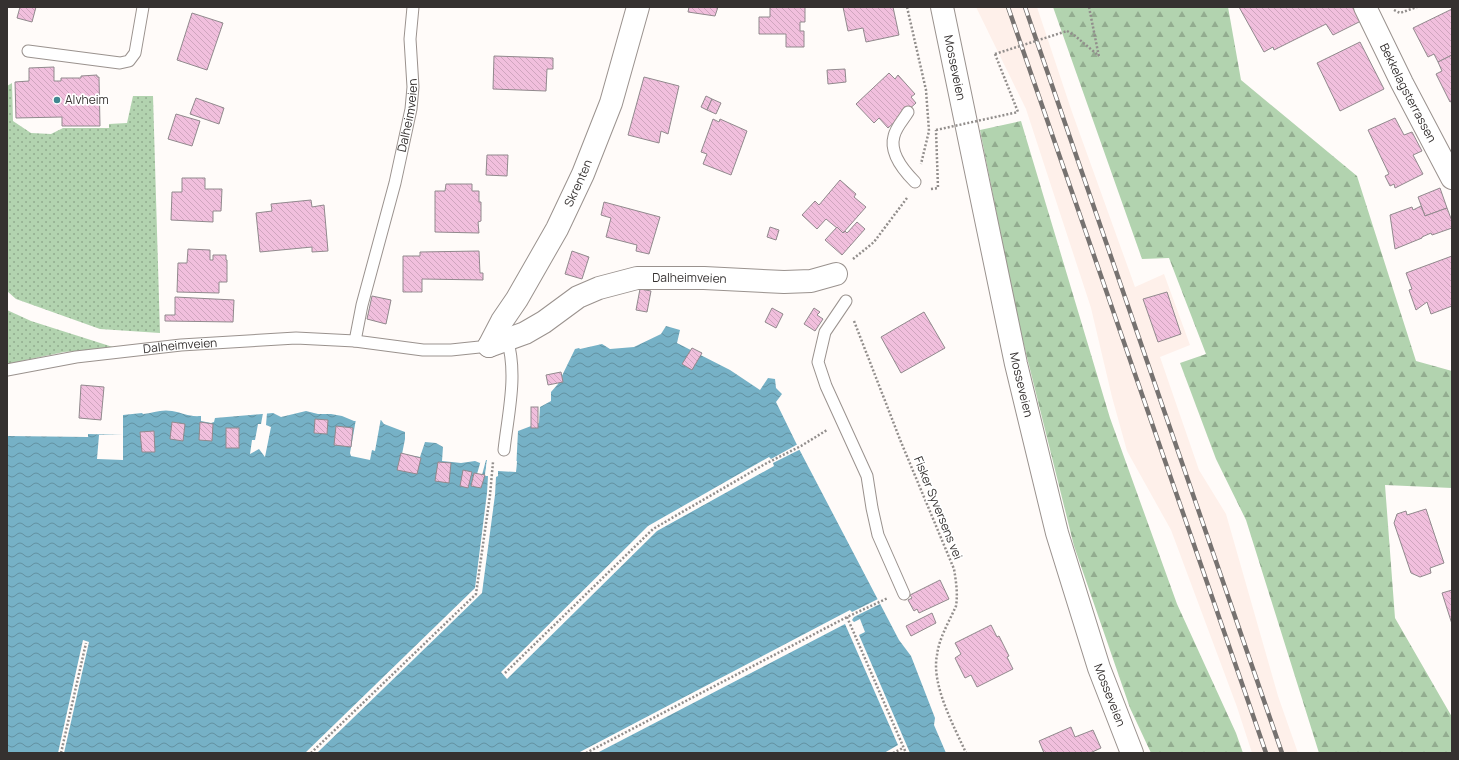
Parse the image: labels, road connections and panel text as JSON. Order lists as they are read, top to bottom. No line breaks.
{"streets":{"main road":["Mosseveien","Bekkelagsterrassen","Dalheimveien","Skrenten"],"path":["Fisker Syversens vei"]},"crossings":[["Dalheimveien","Skrenten"]],"places":["Alvheim"]}
